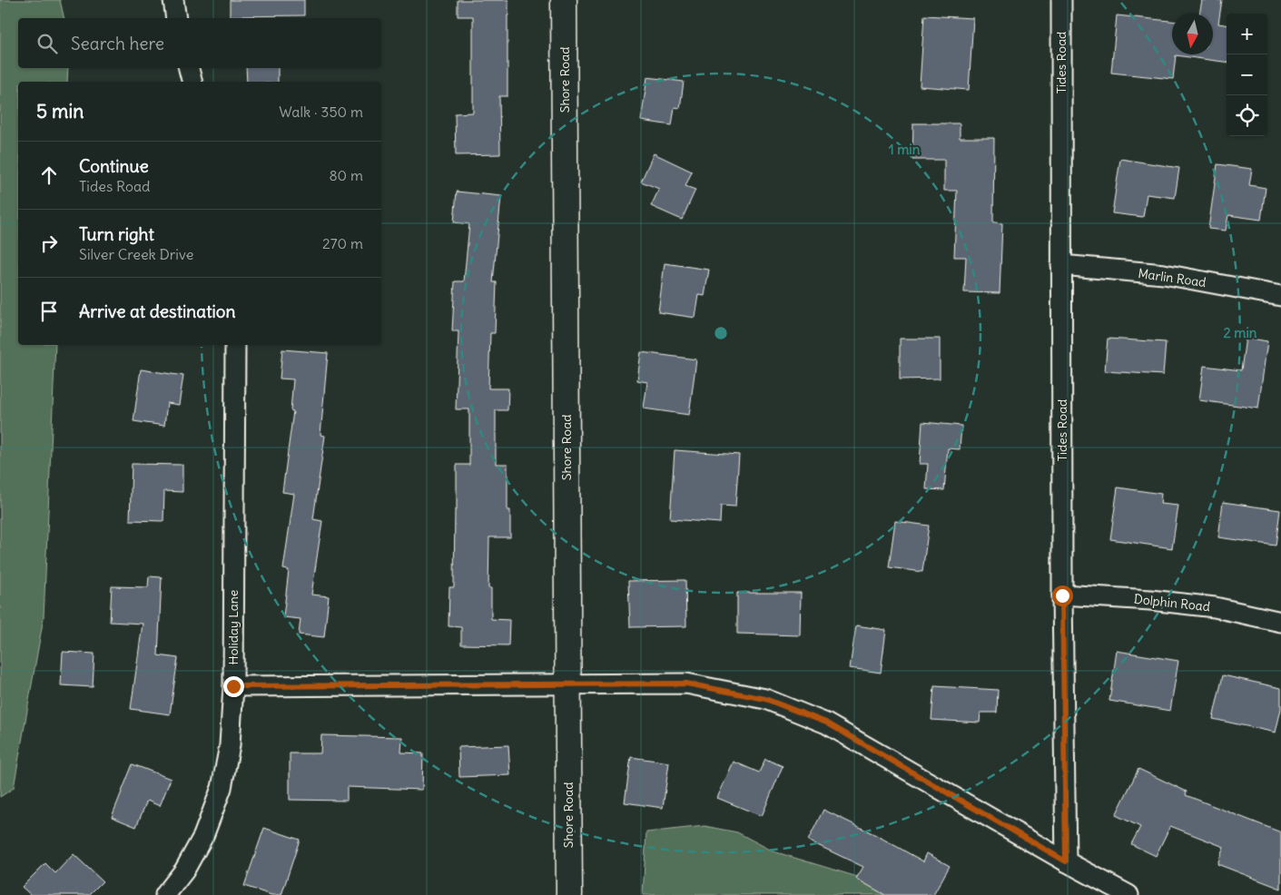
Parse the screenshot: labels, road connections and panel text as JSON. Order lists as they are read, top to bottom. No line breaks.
{"streets":{"street":["Tides Road","Shore Road","Marlin Road","Dolphin Road","Holiday Lane"]},"crossings":[["Tides Road","Marlin Road"],["Tides Road","Dolphin Road"]],"north":"bottom","page":{"map_buttons":["+","−"],"search":"Search here","heading":["5 min","Walk · 350 m"],"list":[["Continue","Tides Road","80 m"],["Turn right","Silver Creek Drive","270 m"],"Arrive at destination"]},"rings":["1 min","2 min"]}
